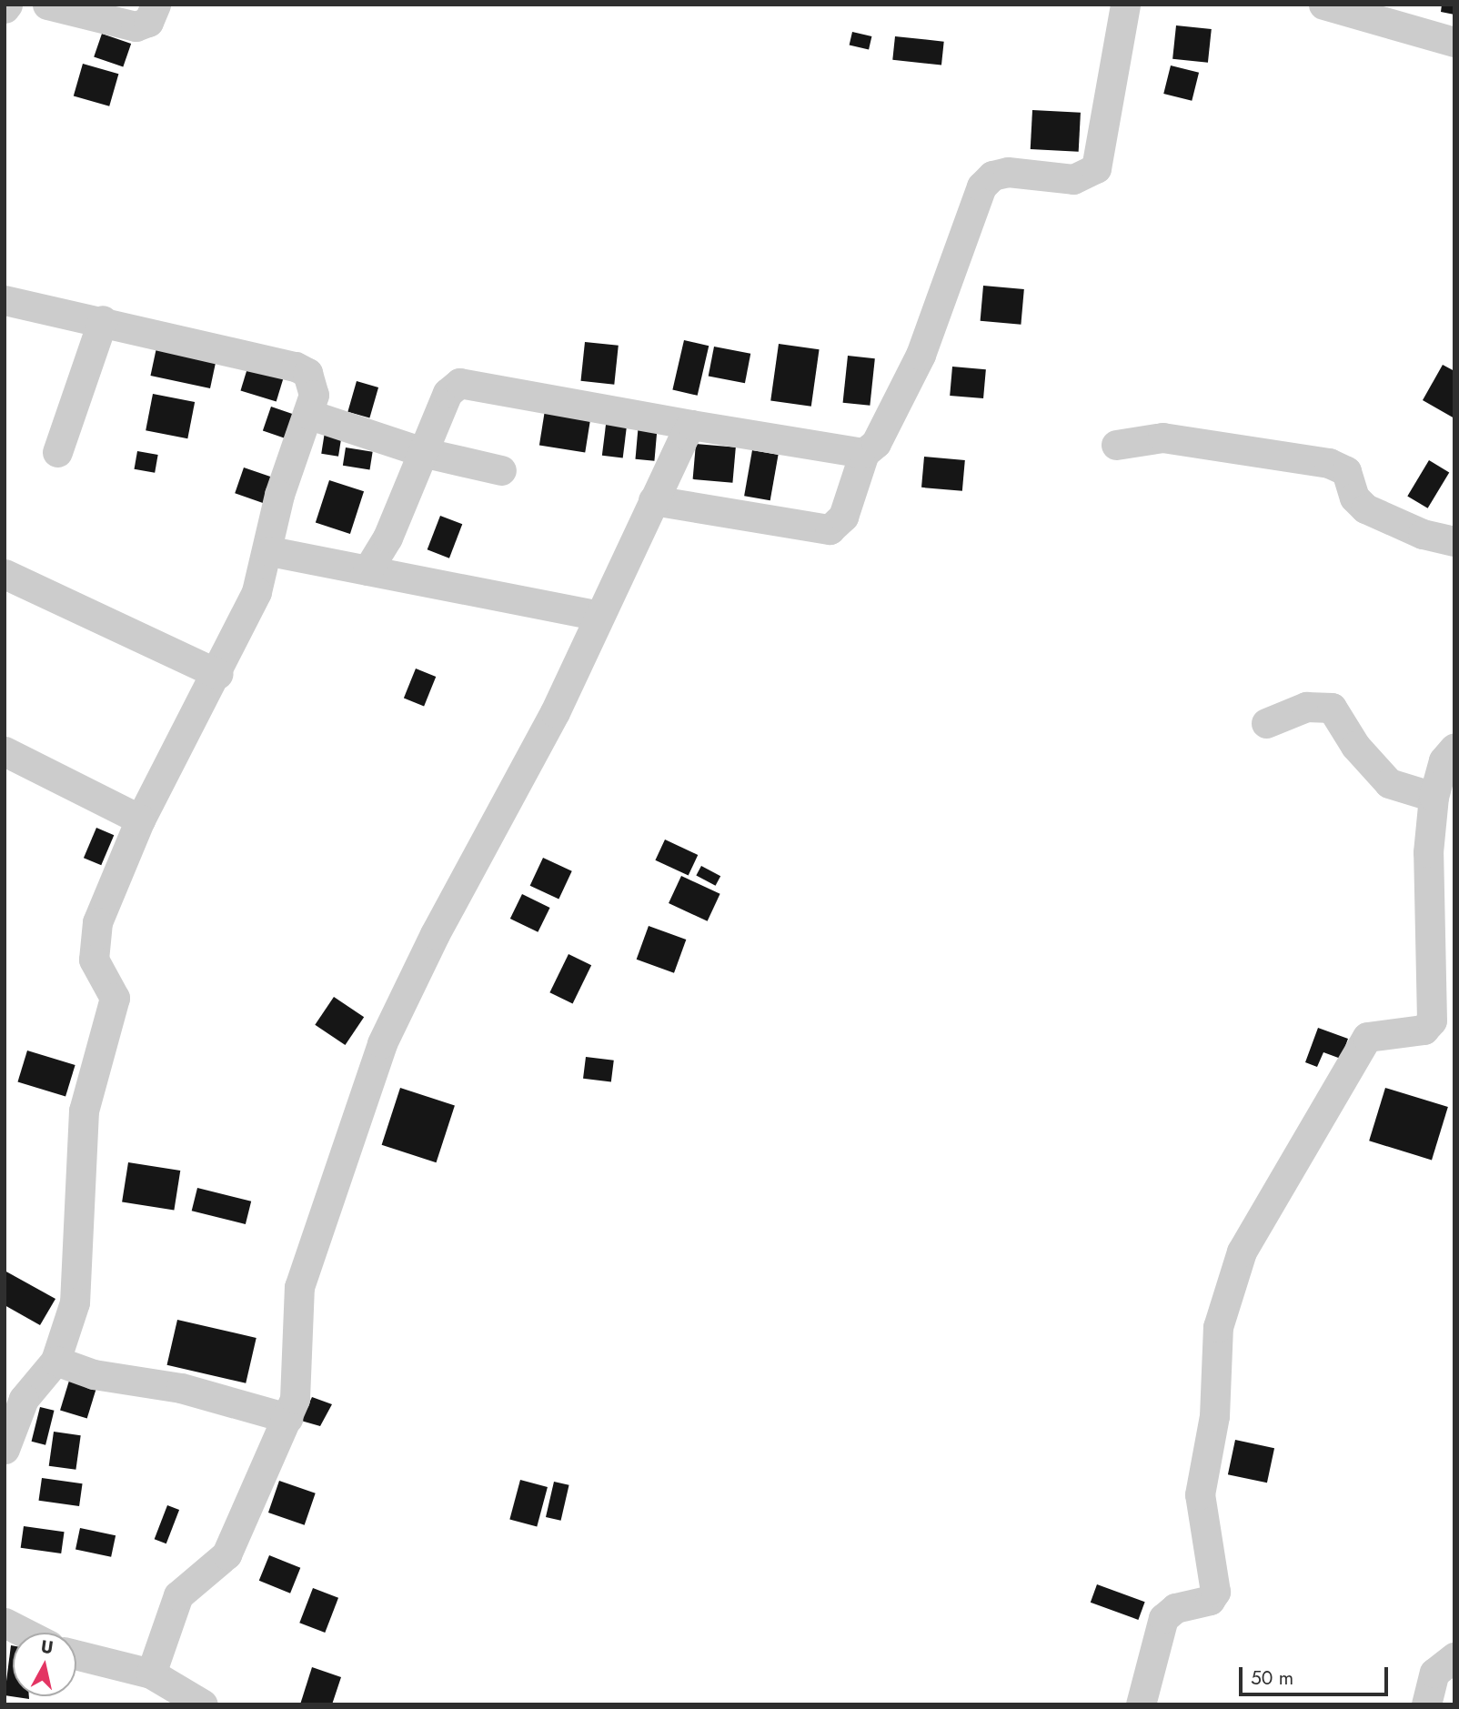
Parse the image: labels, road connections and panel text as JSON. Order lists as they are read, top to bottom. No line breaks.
{"scale_bar":"50 m","north":"top"}
